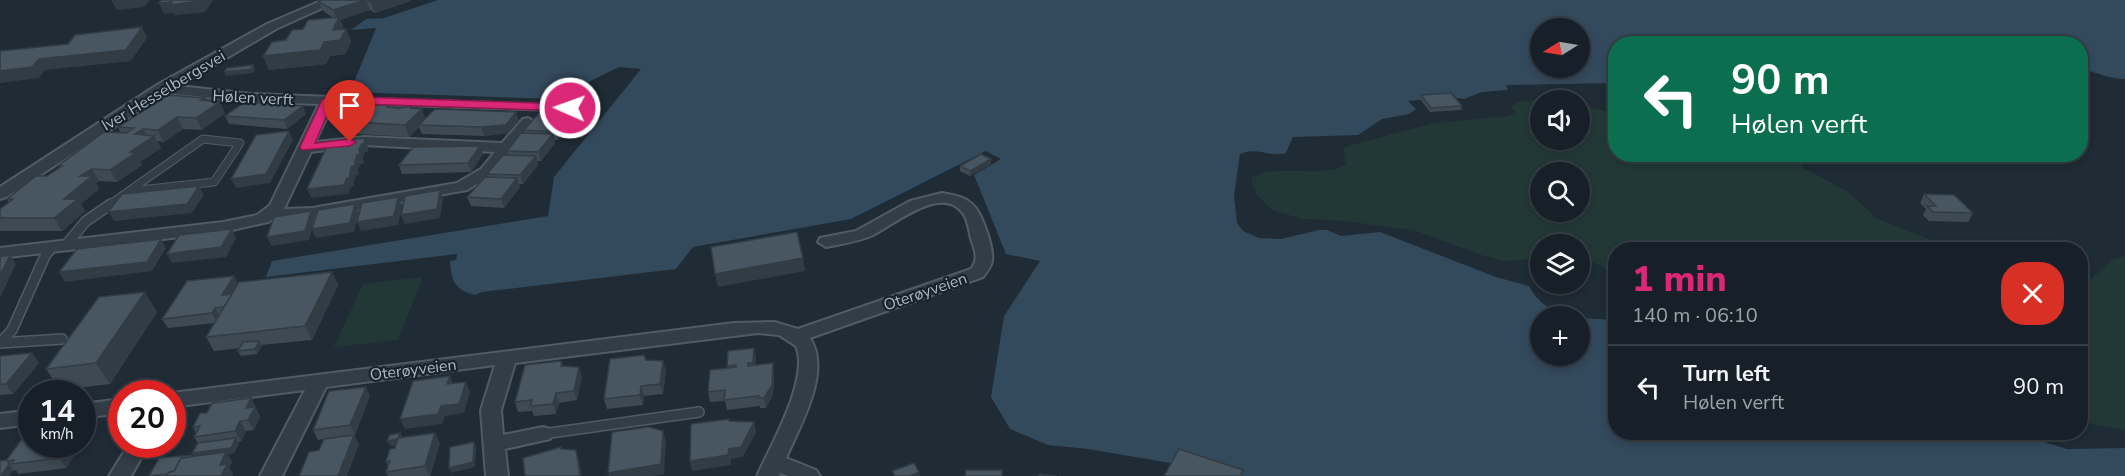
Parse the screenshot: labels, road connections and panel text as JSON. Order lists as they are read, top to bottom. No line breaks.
{"streets":{"street":["Iver Hesselbergsvei","Hølen verft","Oterøyveien"]},"crossings":[["Iver Hesselbergsvei","Hølen verft"]],"north":"left","page":{"map_buttons":"+","turn":["90 m","Hølen verft"],"heading":["1 min","140 m · 06:10"],"list":[{"name":"Turn left","note":"Hølen verft","value":"90 m"}],"speed":"14 km/h","limit":"20"}}
